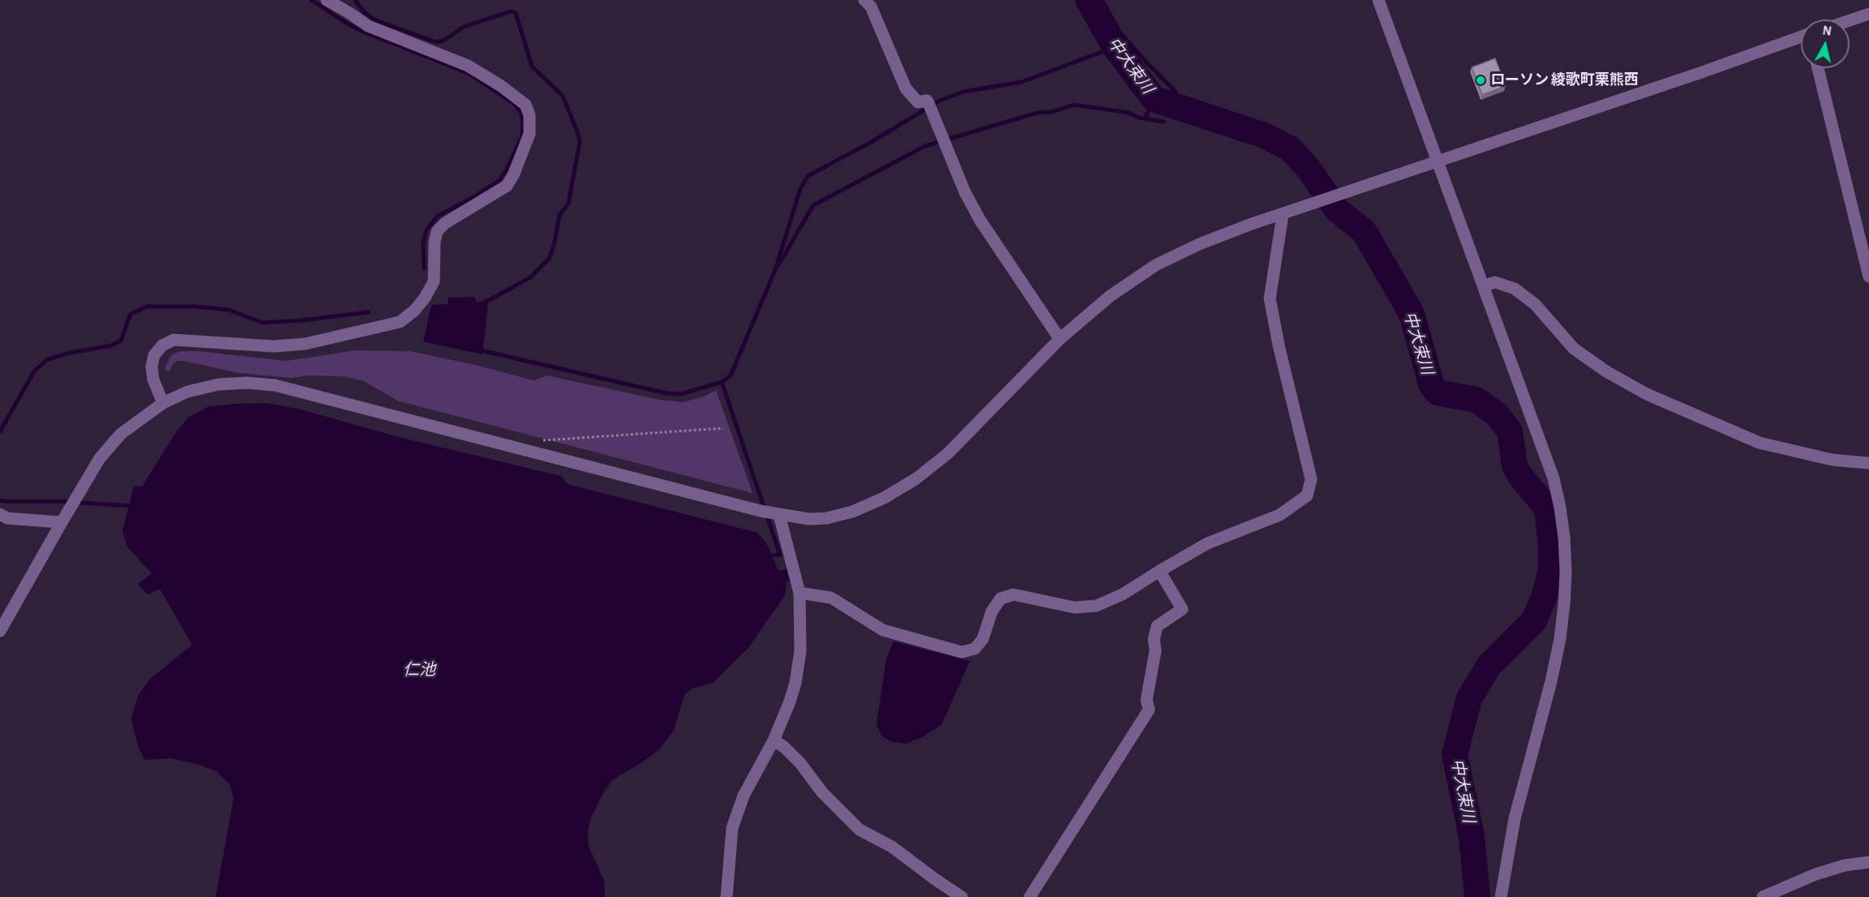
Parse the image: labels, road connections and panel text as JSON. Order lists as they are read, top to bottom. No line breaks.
{"water":["中大束川","仁池"],"places":["ローソン 綾歌町栗熊西"],"north":"top"}
